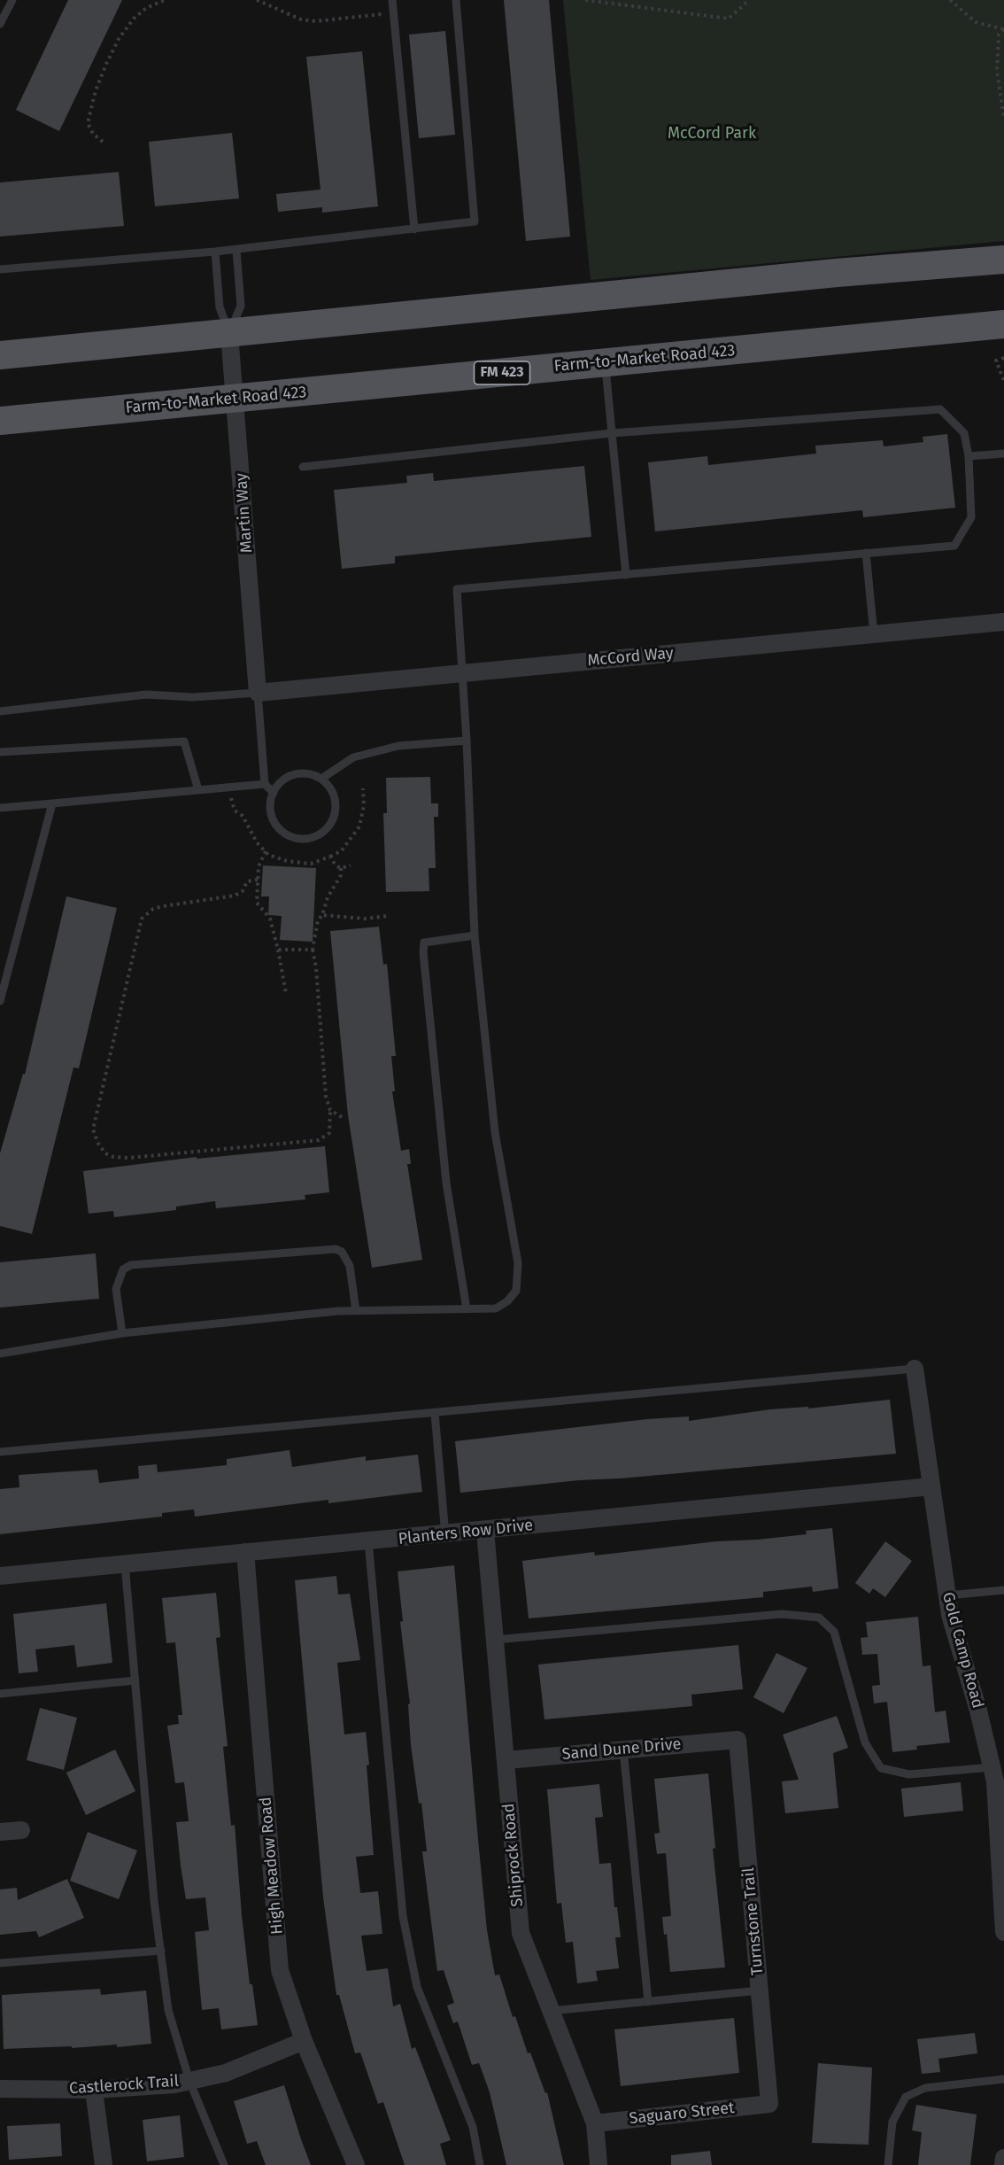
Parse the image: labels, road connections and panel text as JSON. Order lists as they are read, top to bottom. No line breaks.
{"streets":{"main road":["Farm-to-Market Road 423","FM 423"],"street":["Martin Way","McCord Way","Planters Row Drive","Gold Camp Road","Sand Dune Drive","Shiprock Road","High Meadow Road","Turnstone Trail","Castlerock Trail","Saguaro Street"]},"crossings":[["Farm-to-Market Road 423","Martin Way"],["Martin Way","McCord Way"],["Planters Row Drive","Gold Camp Road"],["Planters Row Drive","Shiprock Road"],["Planters Row Drive","High Meadow Road"],["Sand Dune Drive","Shiprock Road"],["Sand Dune Drive","Turnstone Trail"],["Shiprock Road","Saguaro Street"],["High Meadow Road","Castlerock Trail"],["Turnstone Trail","Saguaro Street"]],"parks":["McCord Park"]}
